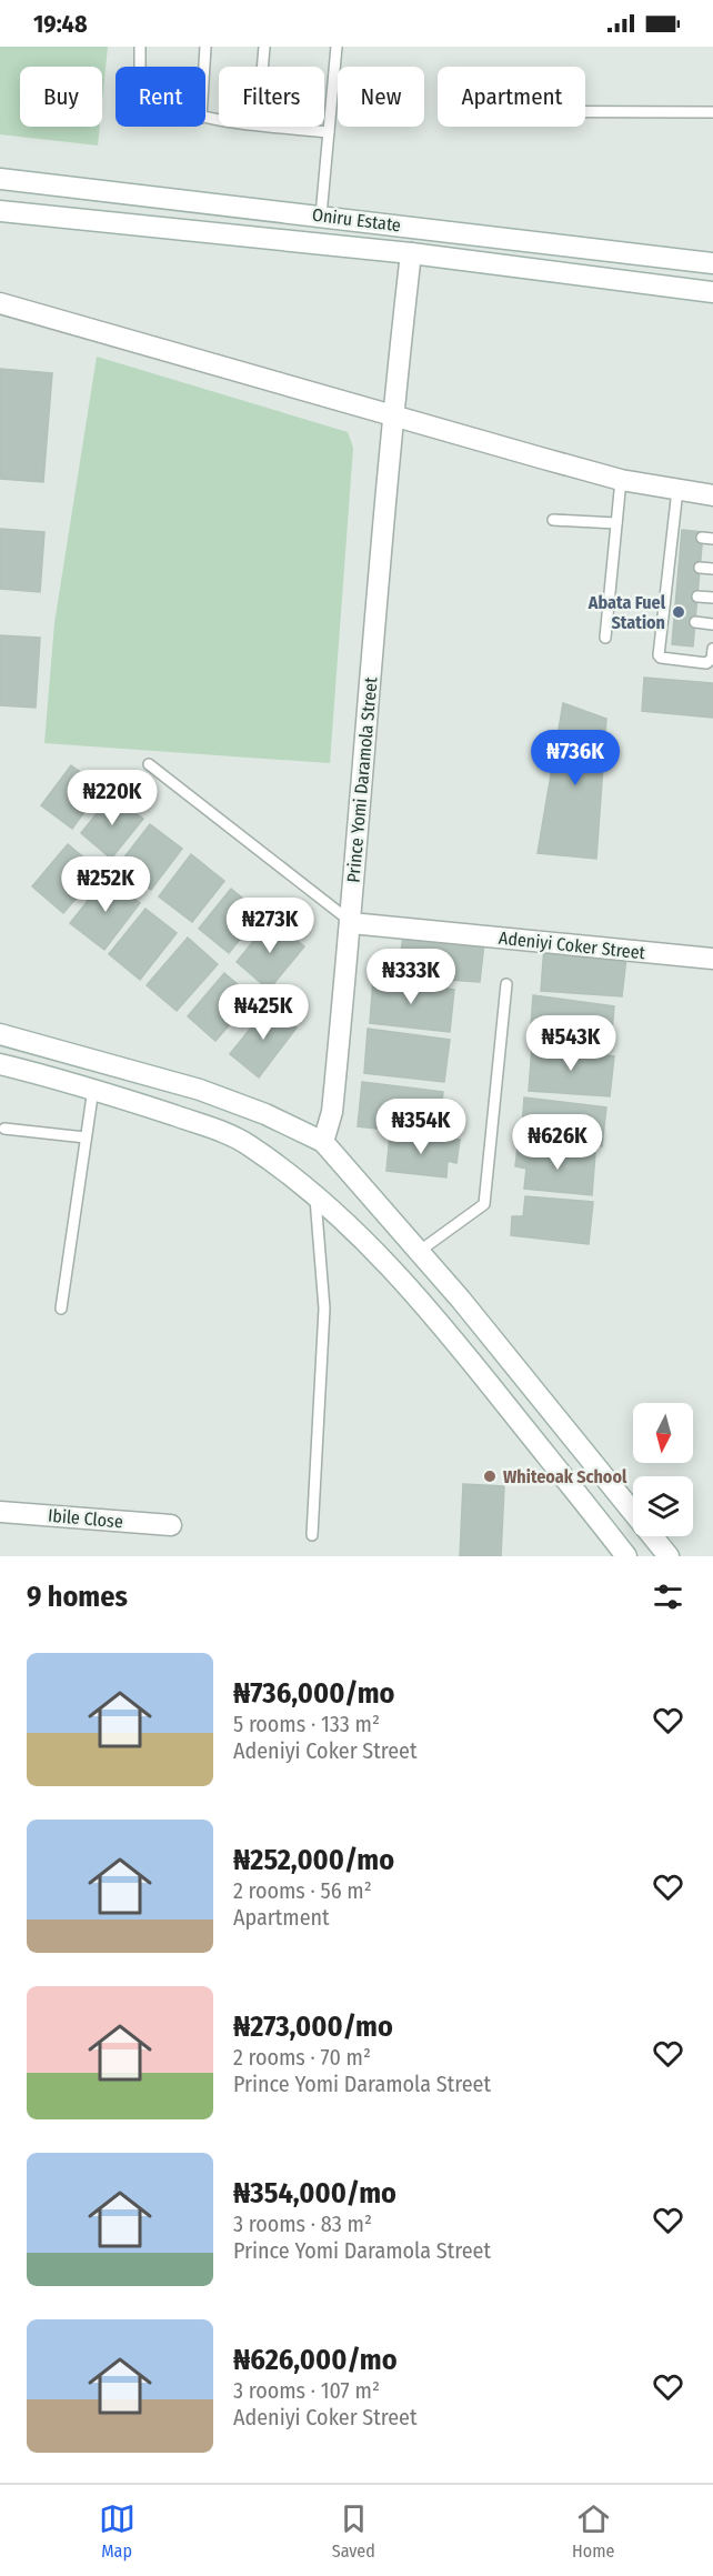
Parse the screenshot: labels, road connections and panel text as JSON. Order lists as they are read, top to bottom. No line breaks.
{"streets":{"street":["Oniru Estate","Prince Yomi Daramola Street","Adeniyi Coker Street","Ibile Close"]},"crossings":[["Oniru Estate","Prince Yomi Daramola Street"],["Prince Yomi Daramola Street","Adeniyi Coker Street"]],"places":["Abata Fuel Station","Whiteoak School"],"north":"bottom","page":{"status":"19:48","chip":["Buy","Rent","Filters","New","Apartment"],"price":["₦736K","₦220K","₦252K","₦273K","₦333K","₦425K","₦543K","₦354K","₦626K"],"heading":"9 homes","list":[{"name":"₦736,000/mo","note":"5 rooms · 133 m² · Adeniyi Coker Street"},{"name":"₦252,000/mo","note":"2 rooms · 56 m² · Apartment"},{"name":"₦273,000/mo","note":"2 rooms · 70 m² · Prince Yomi Daramola Street"},{"name":"₦354,000/mo","note":"3 rooms · 83 m² · Prince Yomi Daramola Street"},{"name":"₦626,000/mo","note":"3 rooms · 107 m² · Adeniyi Coker Street"}],"tabs":["Map","Saved","Home"]}}
